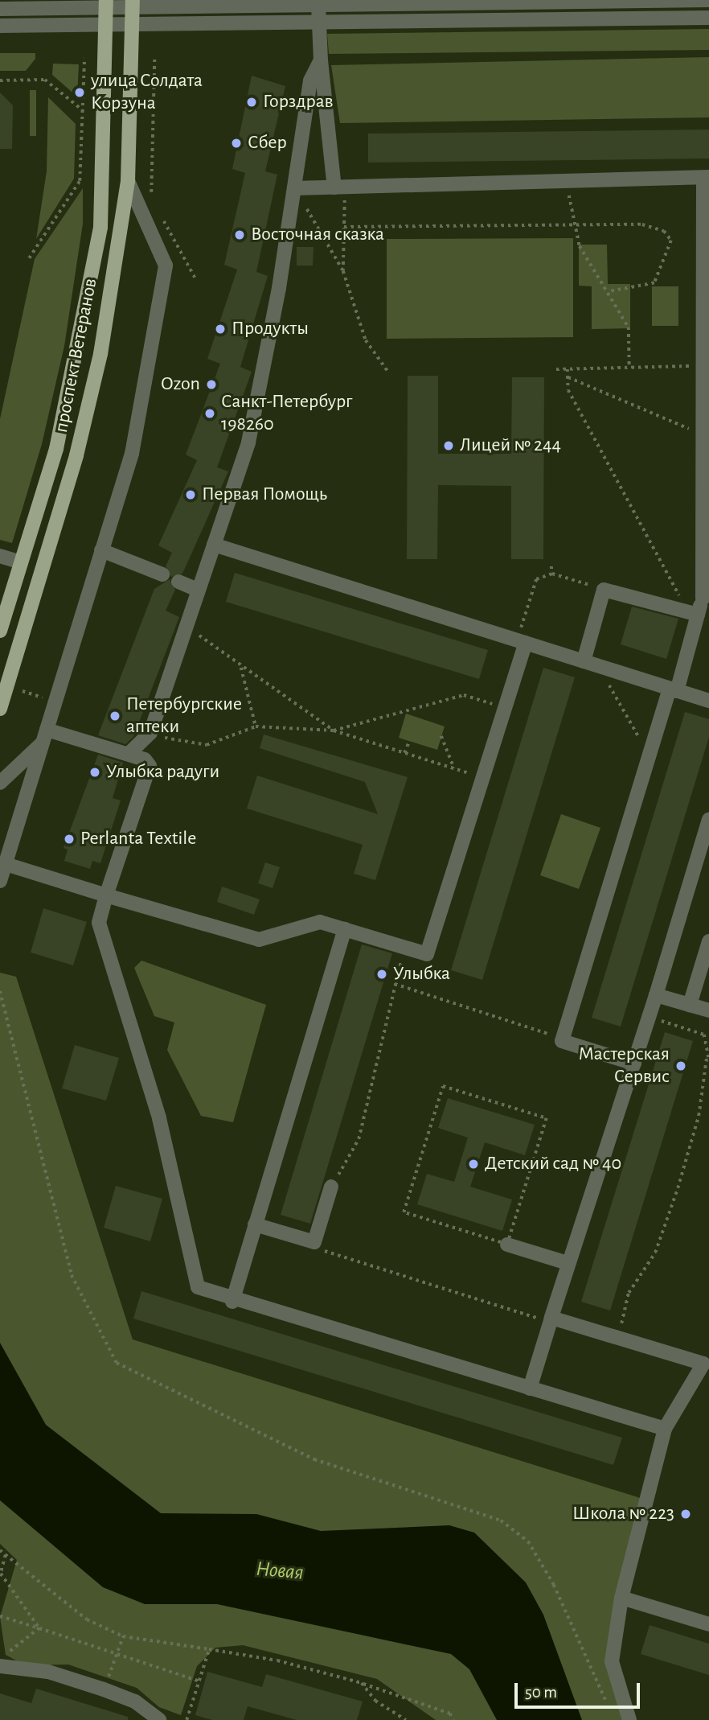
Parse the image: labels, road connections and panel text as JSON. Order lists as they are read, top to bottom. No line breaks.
{"streets":{"main road":["проспект Ветеранов"]},"water":["Новая"],"places":["улица Солдата Корзуна","Горздрав","Сбер","Восточная сказка","Продукты","Ozon","Санкт-Петербург 198260","Лицей № 244","Первая Помощь","Петербургские аптеки","Улыбка радуги","Perlanta Textile","Улыбка","Мастерская Сервис","Детский сад № 40","Школа № 223"],"scale_bar":"50 m"}
